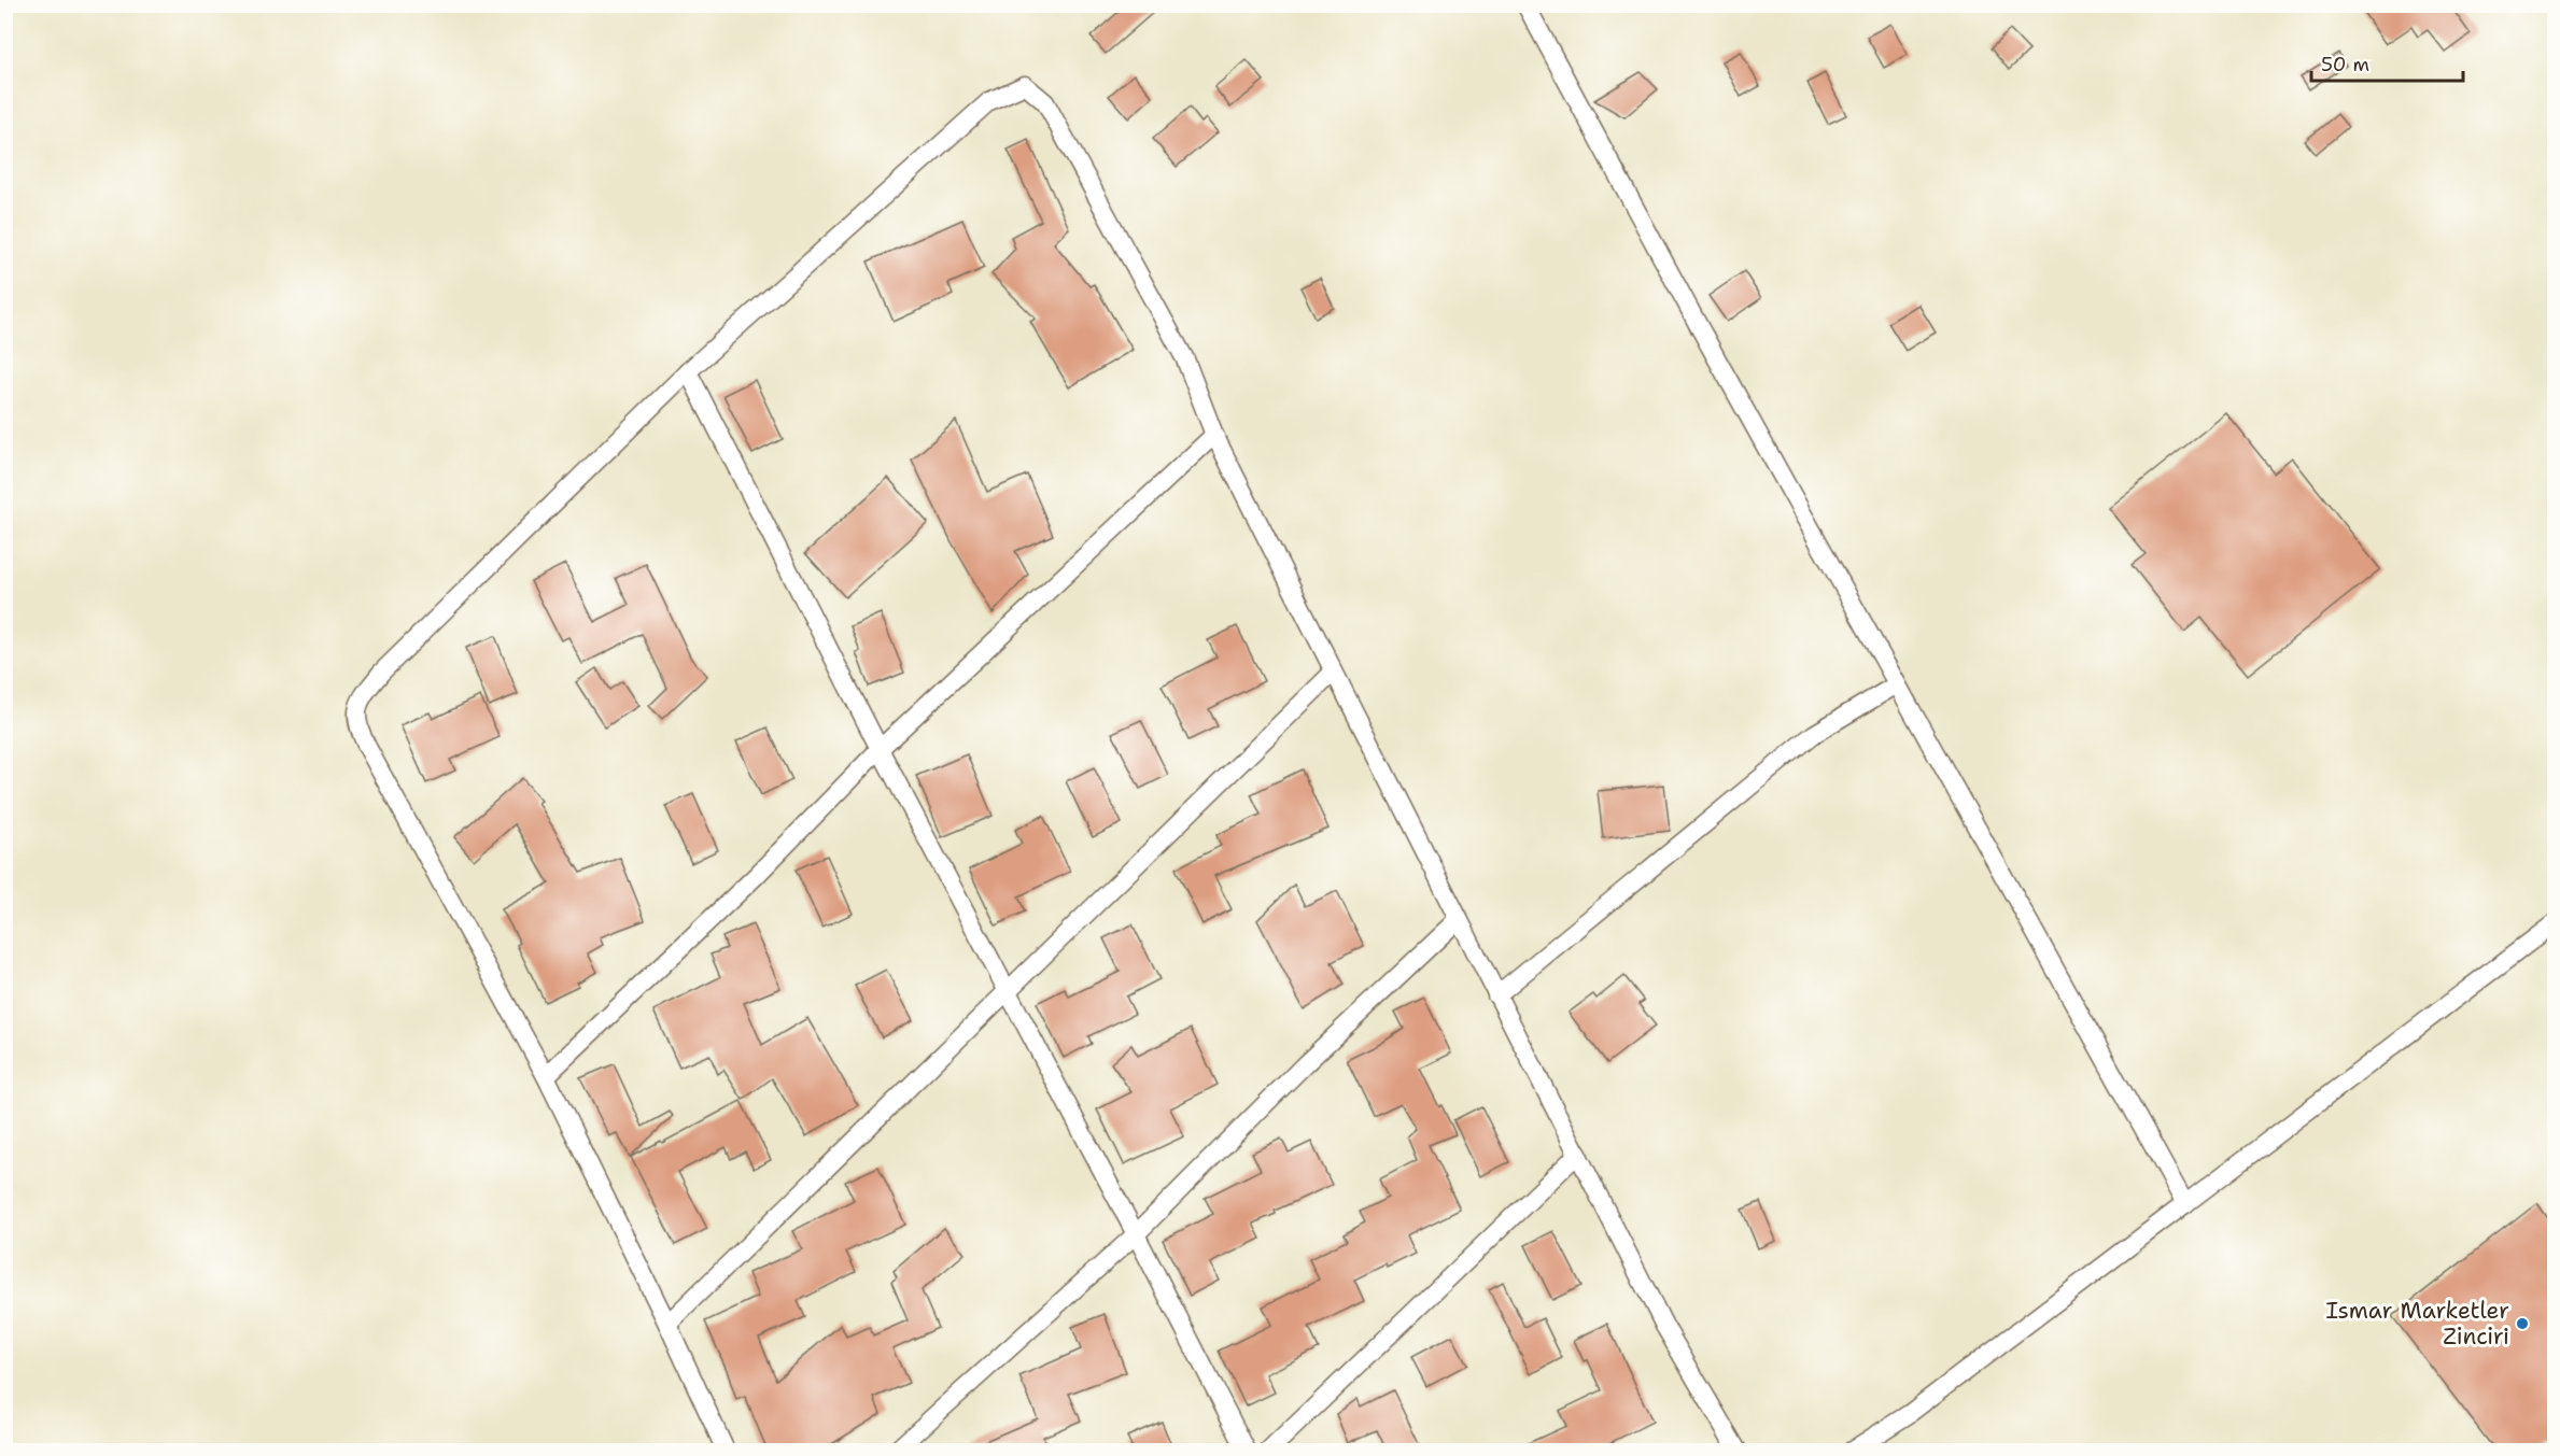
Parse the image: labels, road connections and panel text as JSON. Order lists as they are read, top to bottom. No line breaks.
{"places":["Ismar Marketler Zinciri"],"scale_bar":"50 m"}
